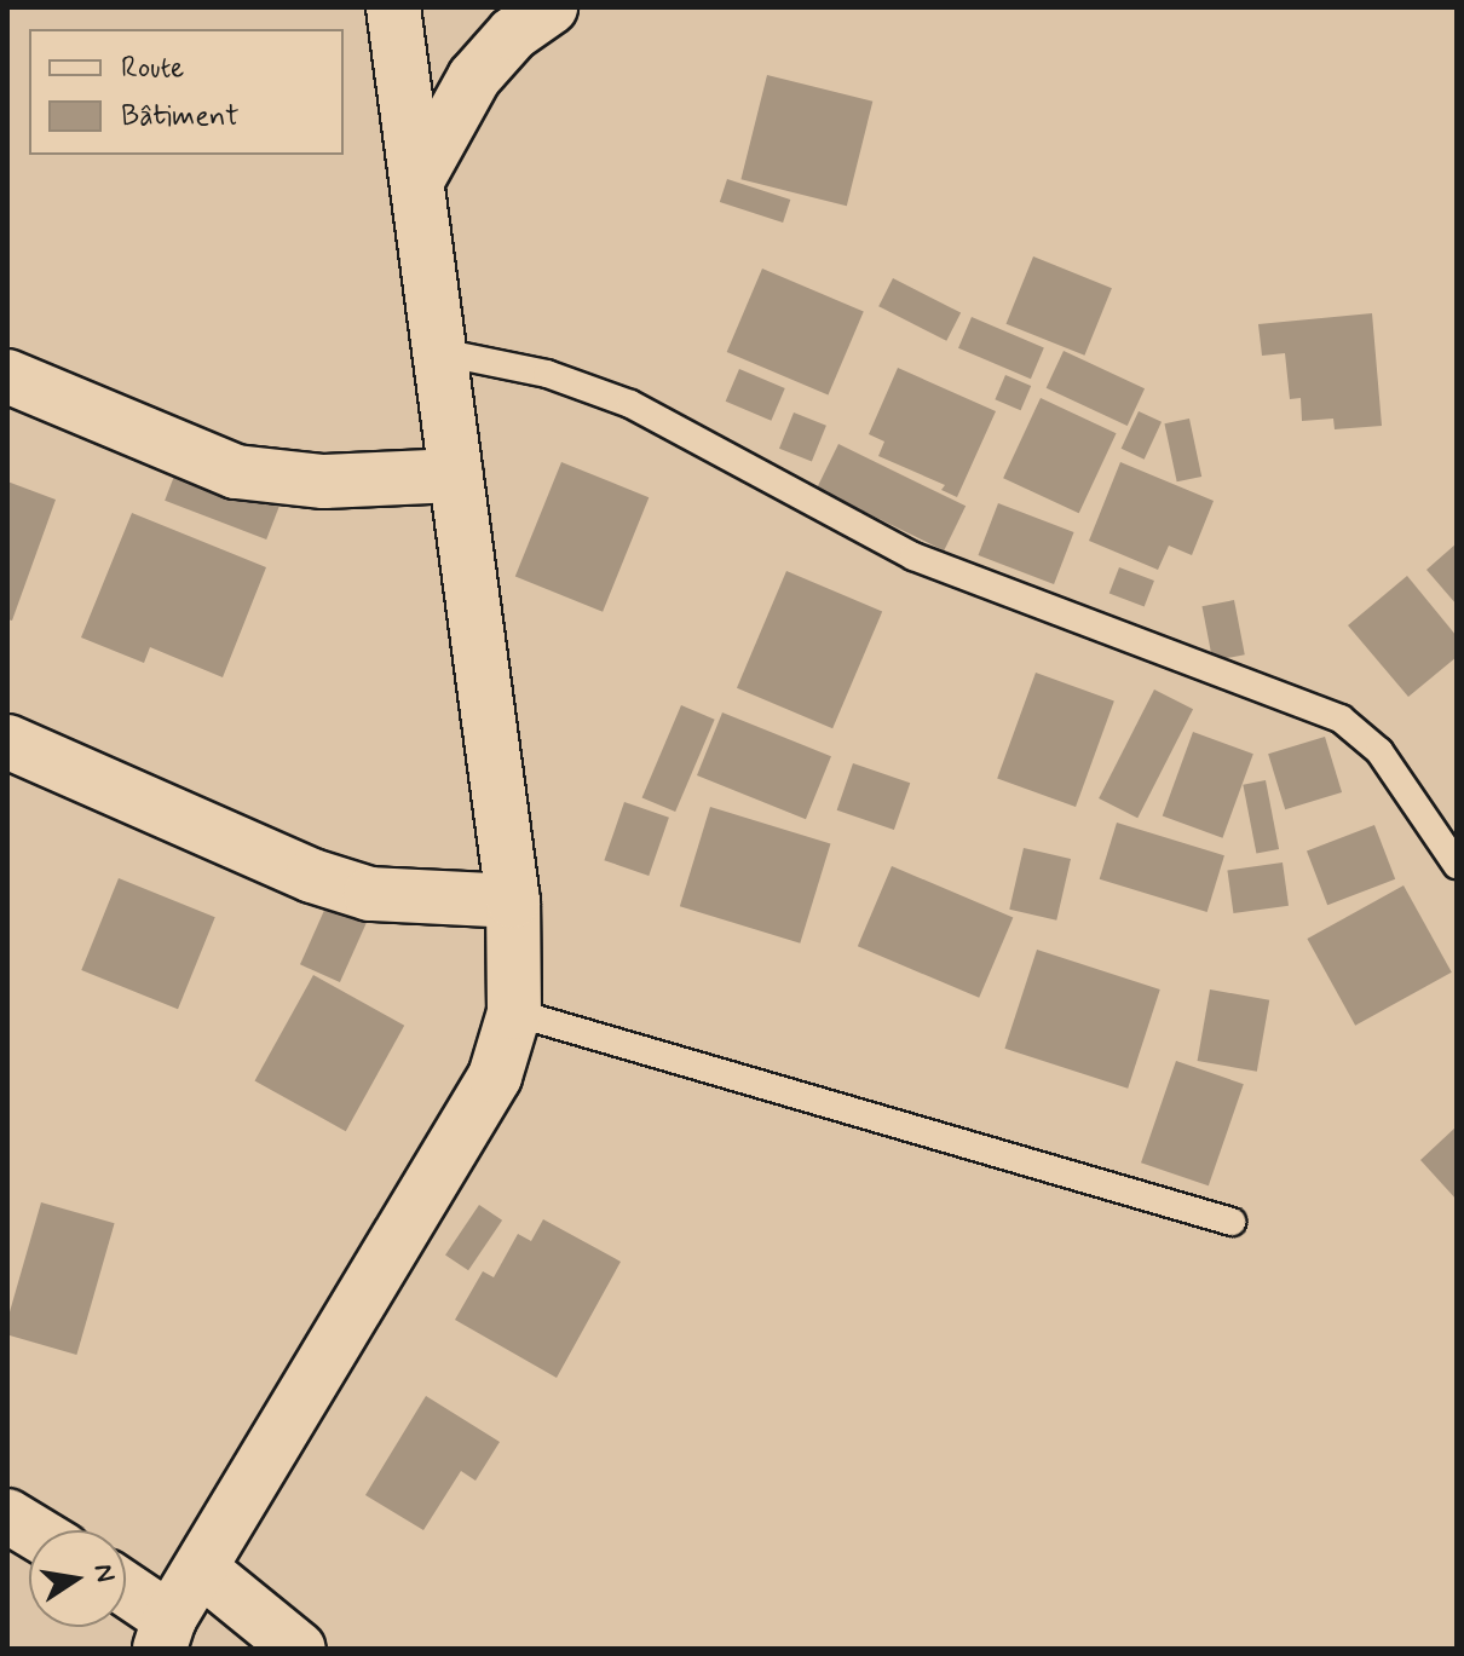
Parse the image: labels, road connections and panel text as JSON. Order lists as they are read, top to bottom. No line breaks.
{"legend":["Route","Bâtiment"],"north":"right"}
